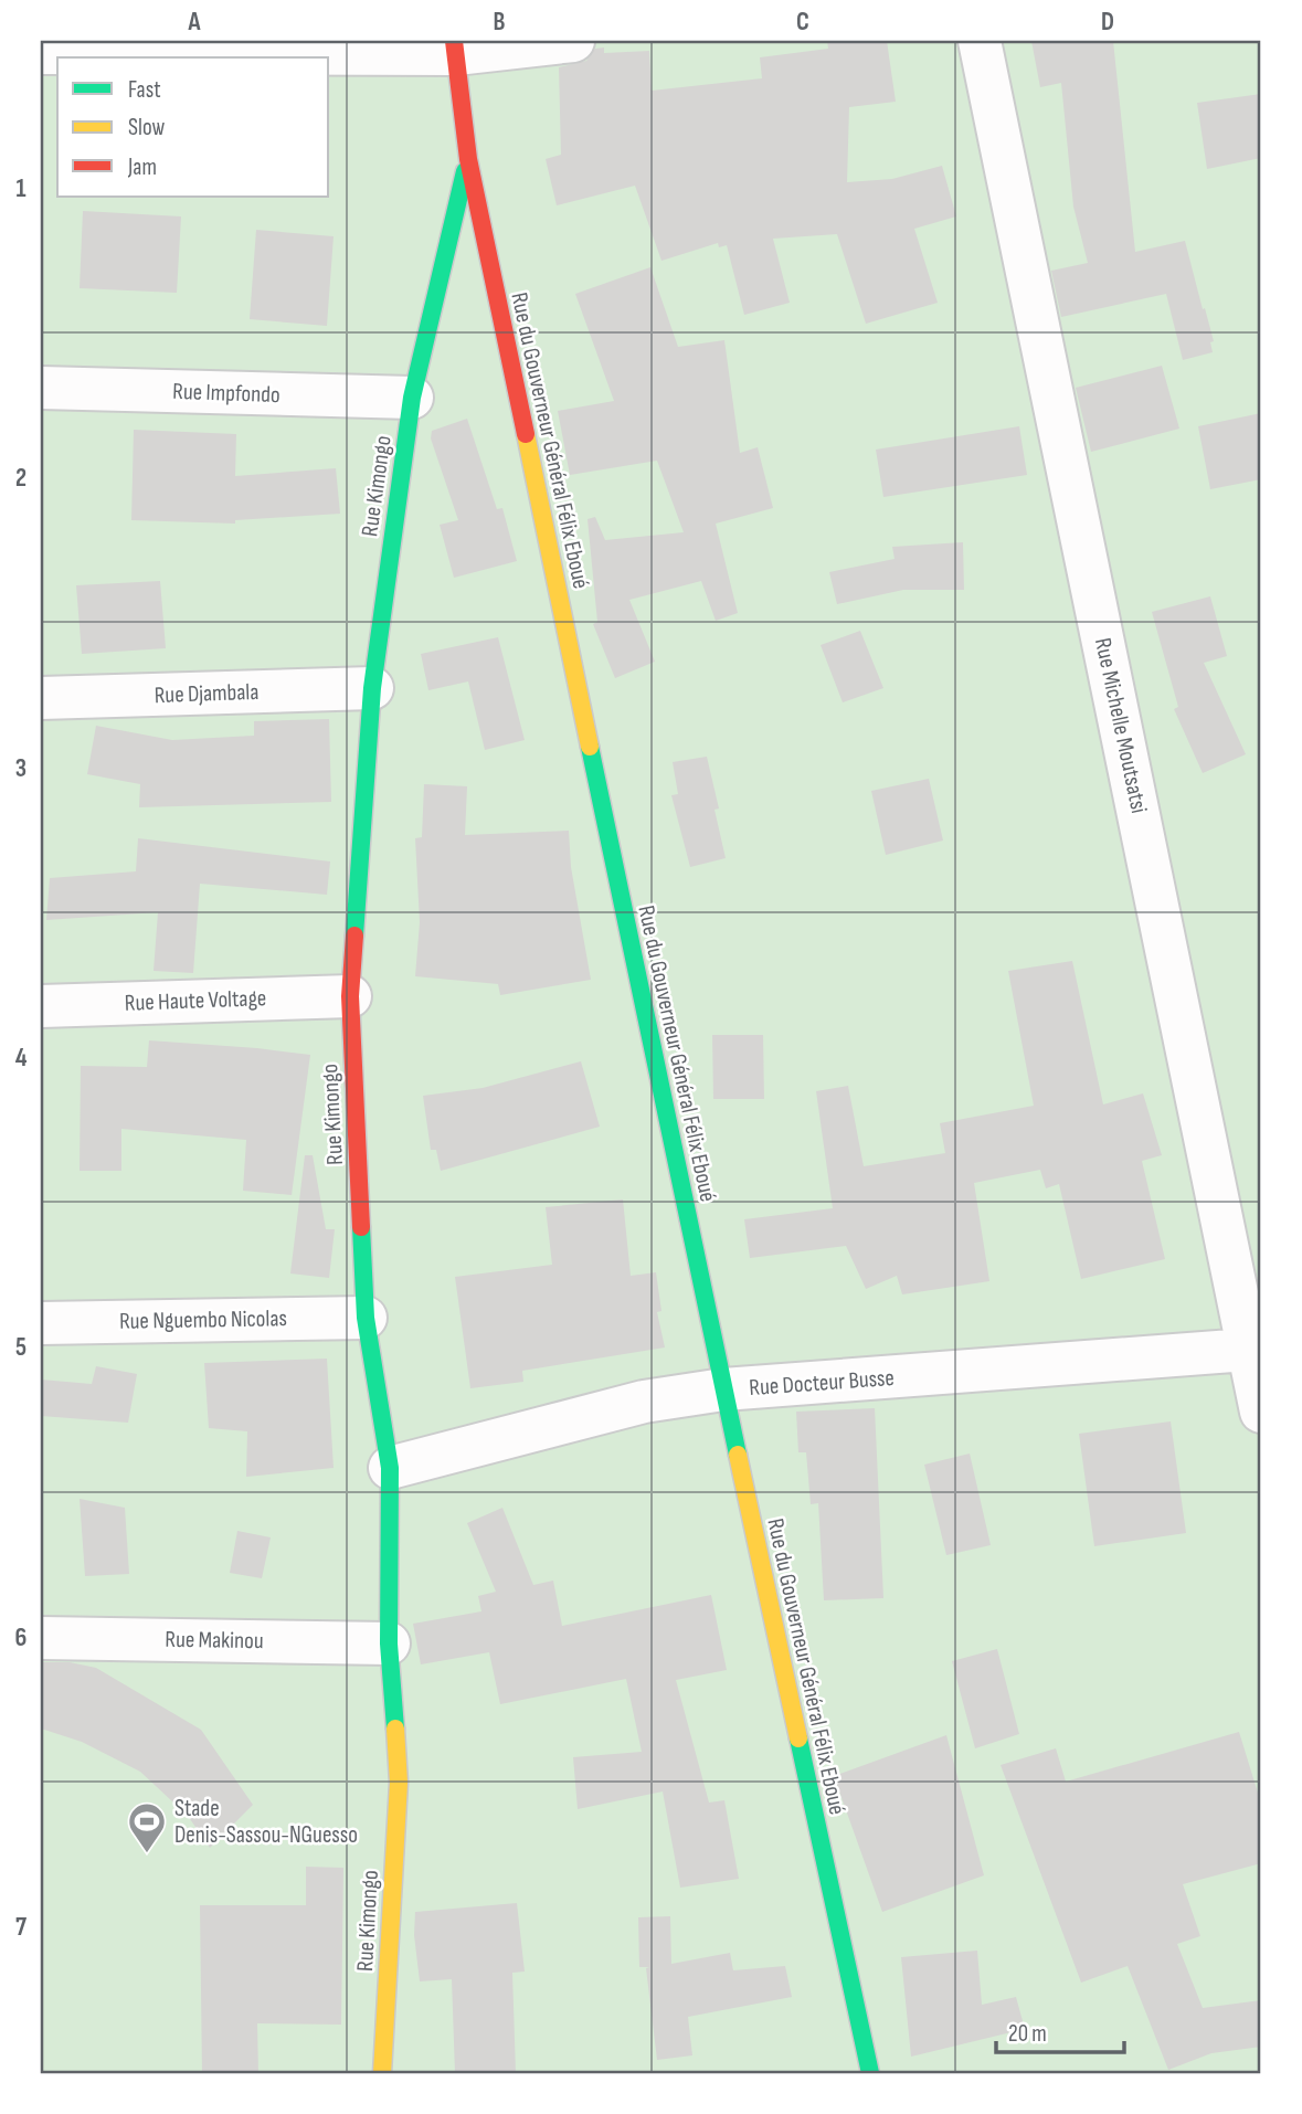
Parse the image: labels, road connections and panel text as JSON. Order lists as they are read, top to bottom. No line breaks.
{"streets":{"main road":["Rue du Gouverneur Général Félix Eboué","Rue Kimongo"],"street":["Rue Impfondo","Rue Djambala","Rue Michelle Moutsatsi","Rue Haute Voltage","Rue Nguembo Nicolas","Rue Docteur Busse","Rue Makinou"]},"crossings":[["Rue Impfondo","Rue Kimongo"],["Rue du Gouverneur Général Félix Eboué","Rue Kimongo"],["Rue du Gouverneur Général Félix Eboué","Rue Docteur Busse"],["Rue Kimongo","Rue Djambala"],["Rue Kimongo","Rue Haute Voltage"],["Rue Kimongo","Rue Nguembo Nicolas"],["Rue Kimongo","Rue Docteur Busse"],["Rue Kimongo","Rue Makinou"],["Rue Michelle Moutsatsi","Rue Docteur Busse"]],"places":{"sports":["Stade Denis-Sassou-NGuesso"]},"legend":["Fast","Slow","Jam"],"scale_bar":"20 m","grid":{"columns":["A","B","C","D"],"rows":["1","2","3","4","5","6","7"]}}
